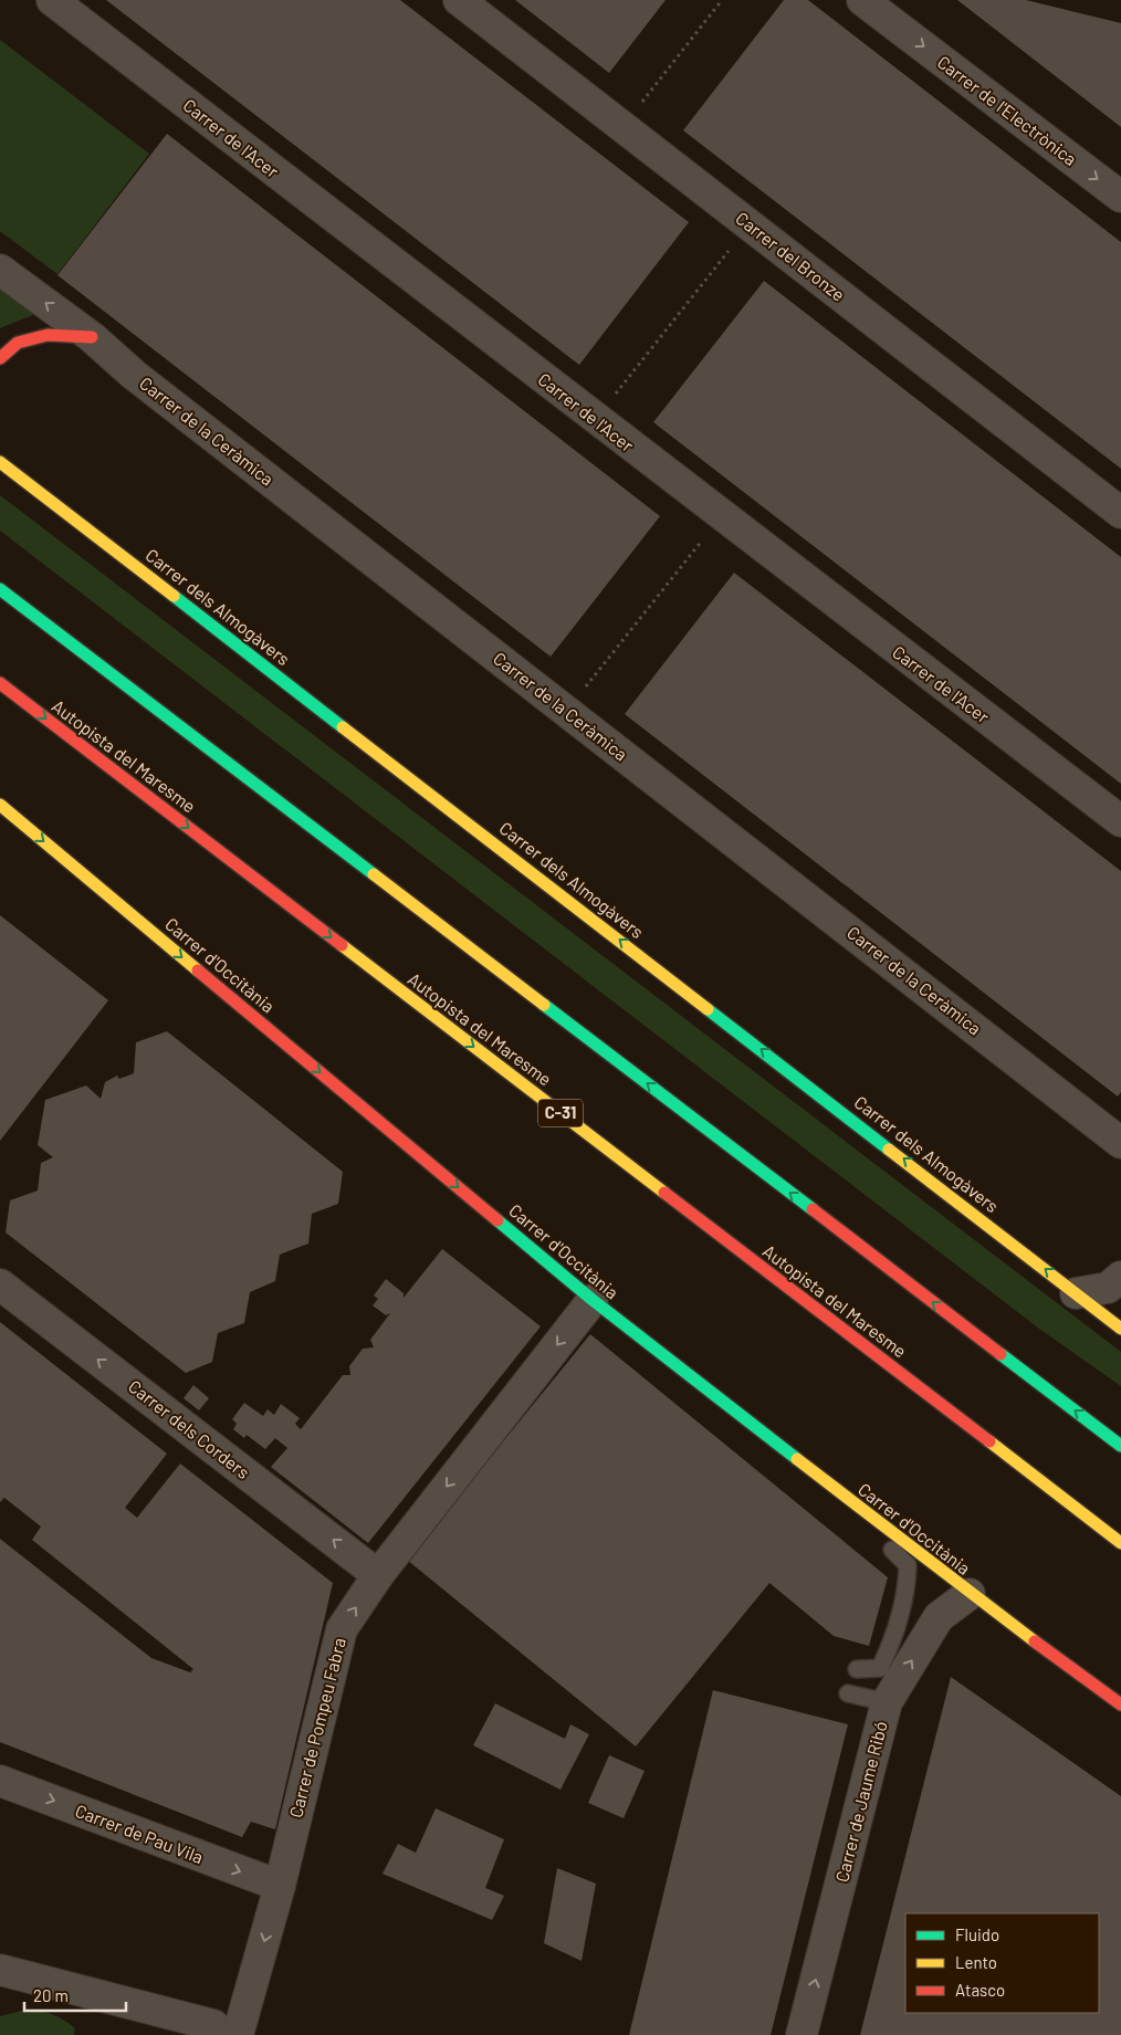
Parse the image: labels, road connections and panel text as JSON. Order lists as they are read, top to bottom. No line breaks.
{"streets":{"main road":["Carrer dels Almogàvers","Autopista del Maresme","Carrer d'Occitània","C-31"],"street":["Carrer de l'Electrònica","Carrer de l'Acer","Carrer del Bronze","Carrer de la Ceràmica","Carrer dels Corders","Carrer de Pompeu Fabra","Carrer de Jaume Ribó","Carrer de Pau Vila"]},"crossings":[["Carrer d'Occitània","Carrer de Pompeu Fabra"],["Carrer d'Occitània","Carrer de Jaume Ribó"],["Carrer dels Corders","Carrer de Pompeu Fabra"],["Carrer de Pompeu Fabra","Carrer de Pau Vila"]],"one_way":["Carrer de l'Electrònica","Carrer d'Occitània","Carrer dels Corders","Carrer de Jaume Ribó"],"legend":["Fluido","Lento","Atasco"],"scale_bar":"20 m"}
